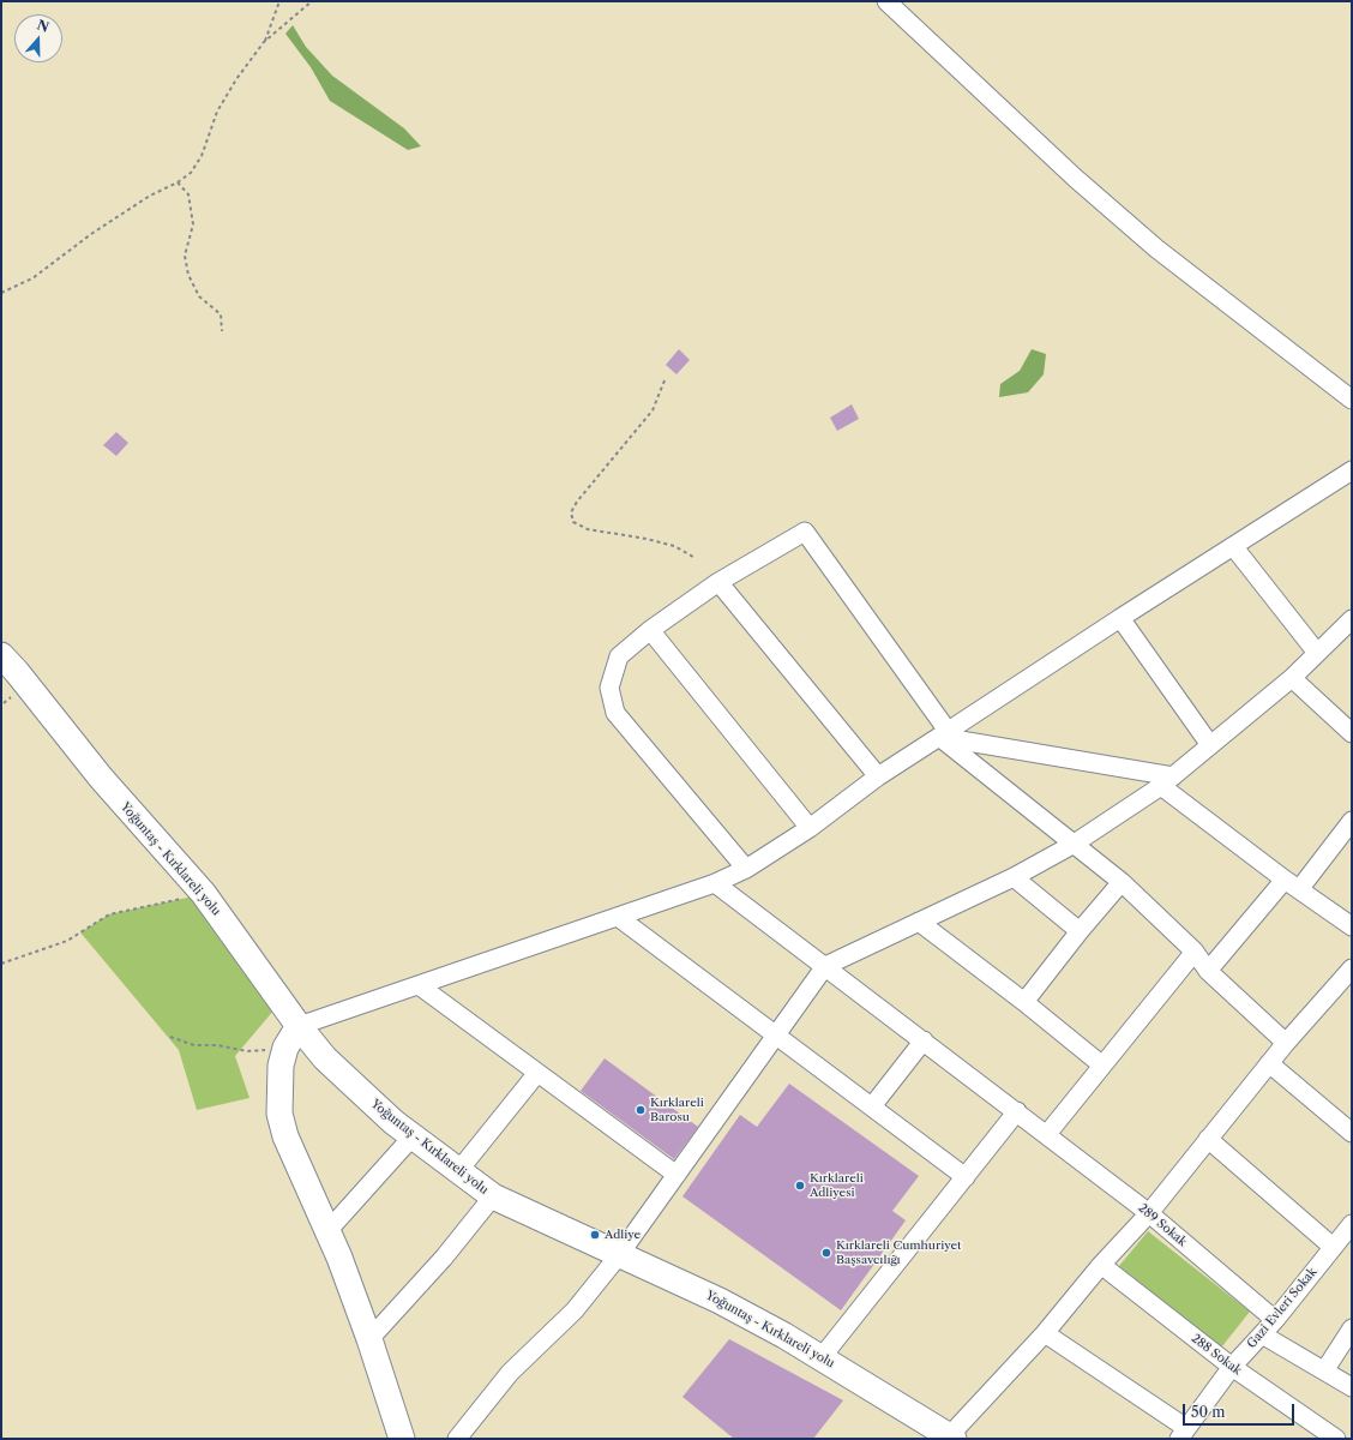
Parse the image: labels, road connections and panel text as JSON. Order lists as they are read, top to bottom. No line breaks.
{"streets":{"street":["Yoğuntaş - Kırklareli yolu","289 Sokak","Gazi Evleri Sokak","288 Sokak"]},"crossings":[["289 Sokak","Gazi Evleri Sokak"],["Gazi Evleri Sokak","288 Sokak"]],"places":["Kırklareli Barosu","Kırklareli Adliyesi","Adliye","Kırklareli Cumhuriyet Başsavcılığı"],"scale_bar":"50 m","north":"top"}
